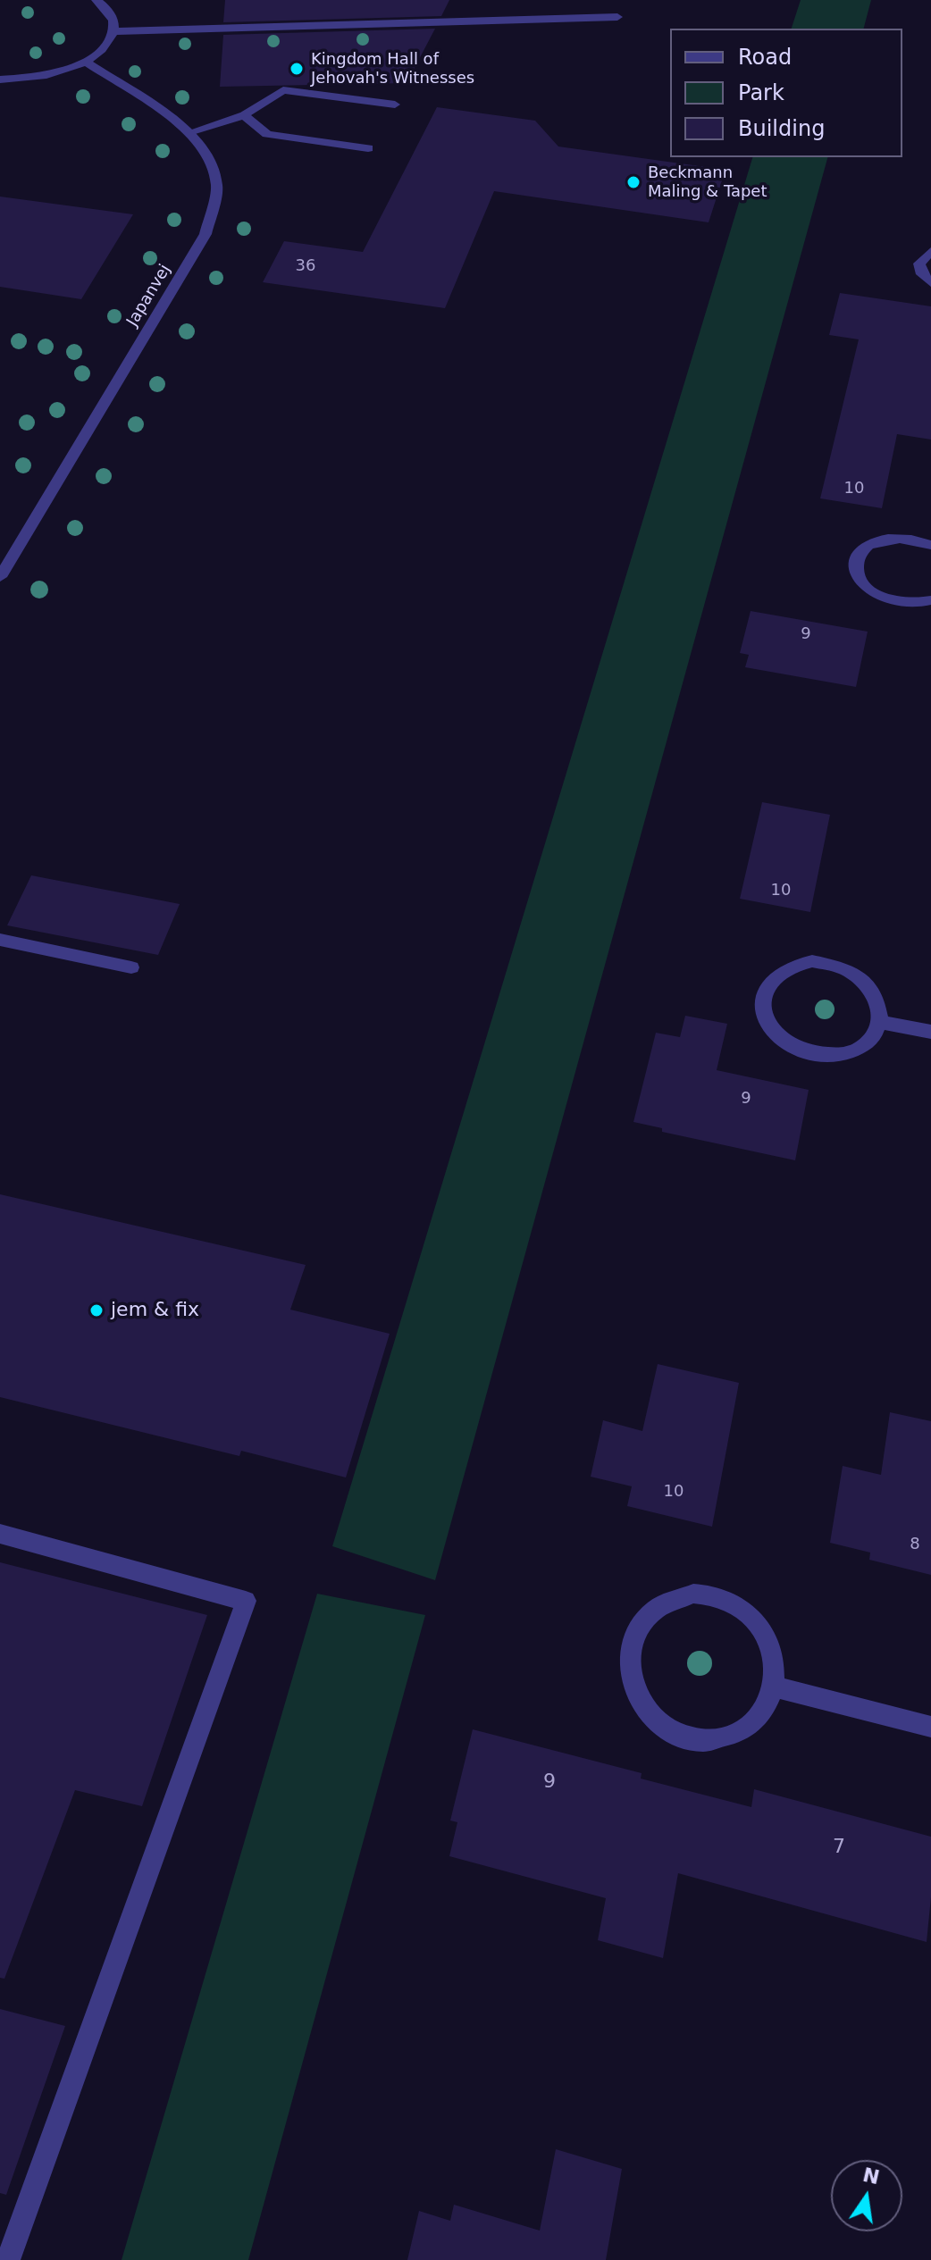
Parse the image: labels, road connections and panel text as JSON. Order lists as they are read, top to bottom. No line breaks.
{"streets":{"street":["Japanvej"]},"places":["Kingdom Hall of Jehovah's Witnesses","Beckmann Maling & Tapet","jem & fix"],"house_numbers":["36","10","9","10","9","10","8","9","7"],"legend":["Road","Park","Building"],"north":"top"}
